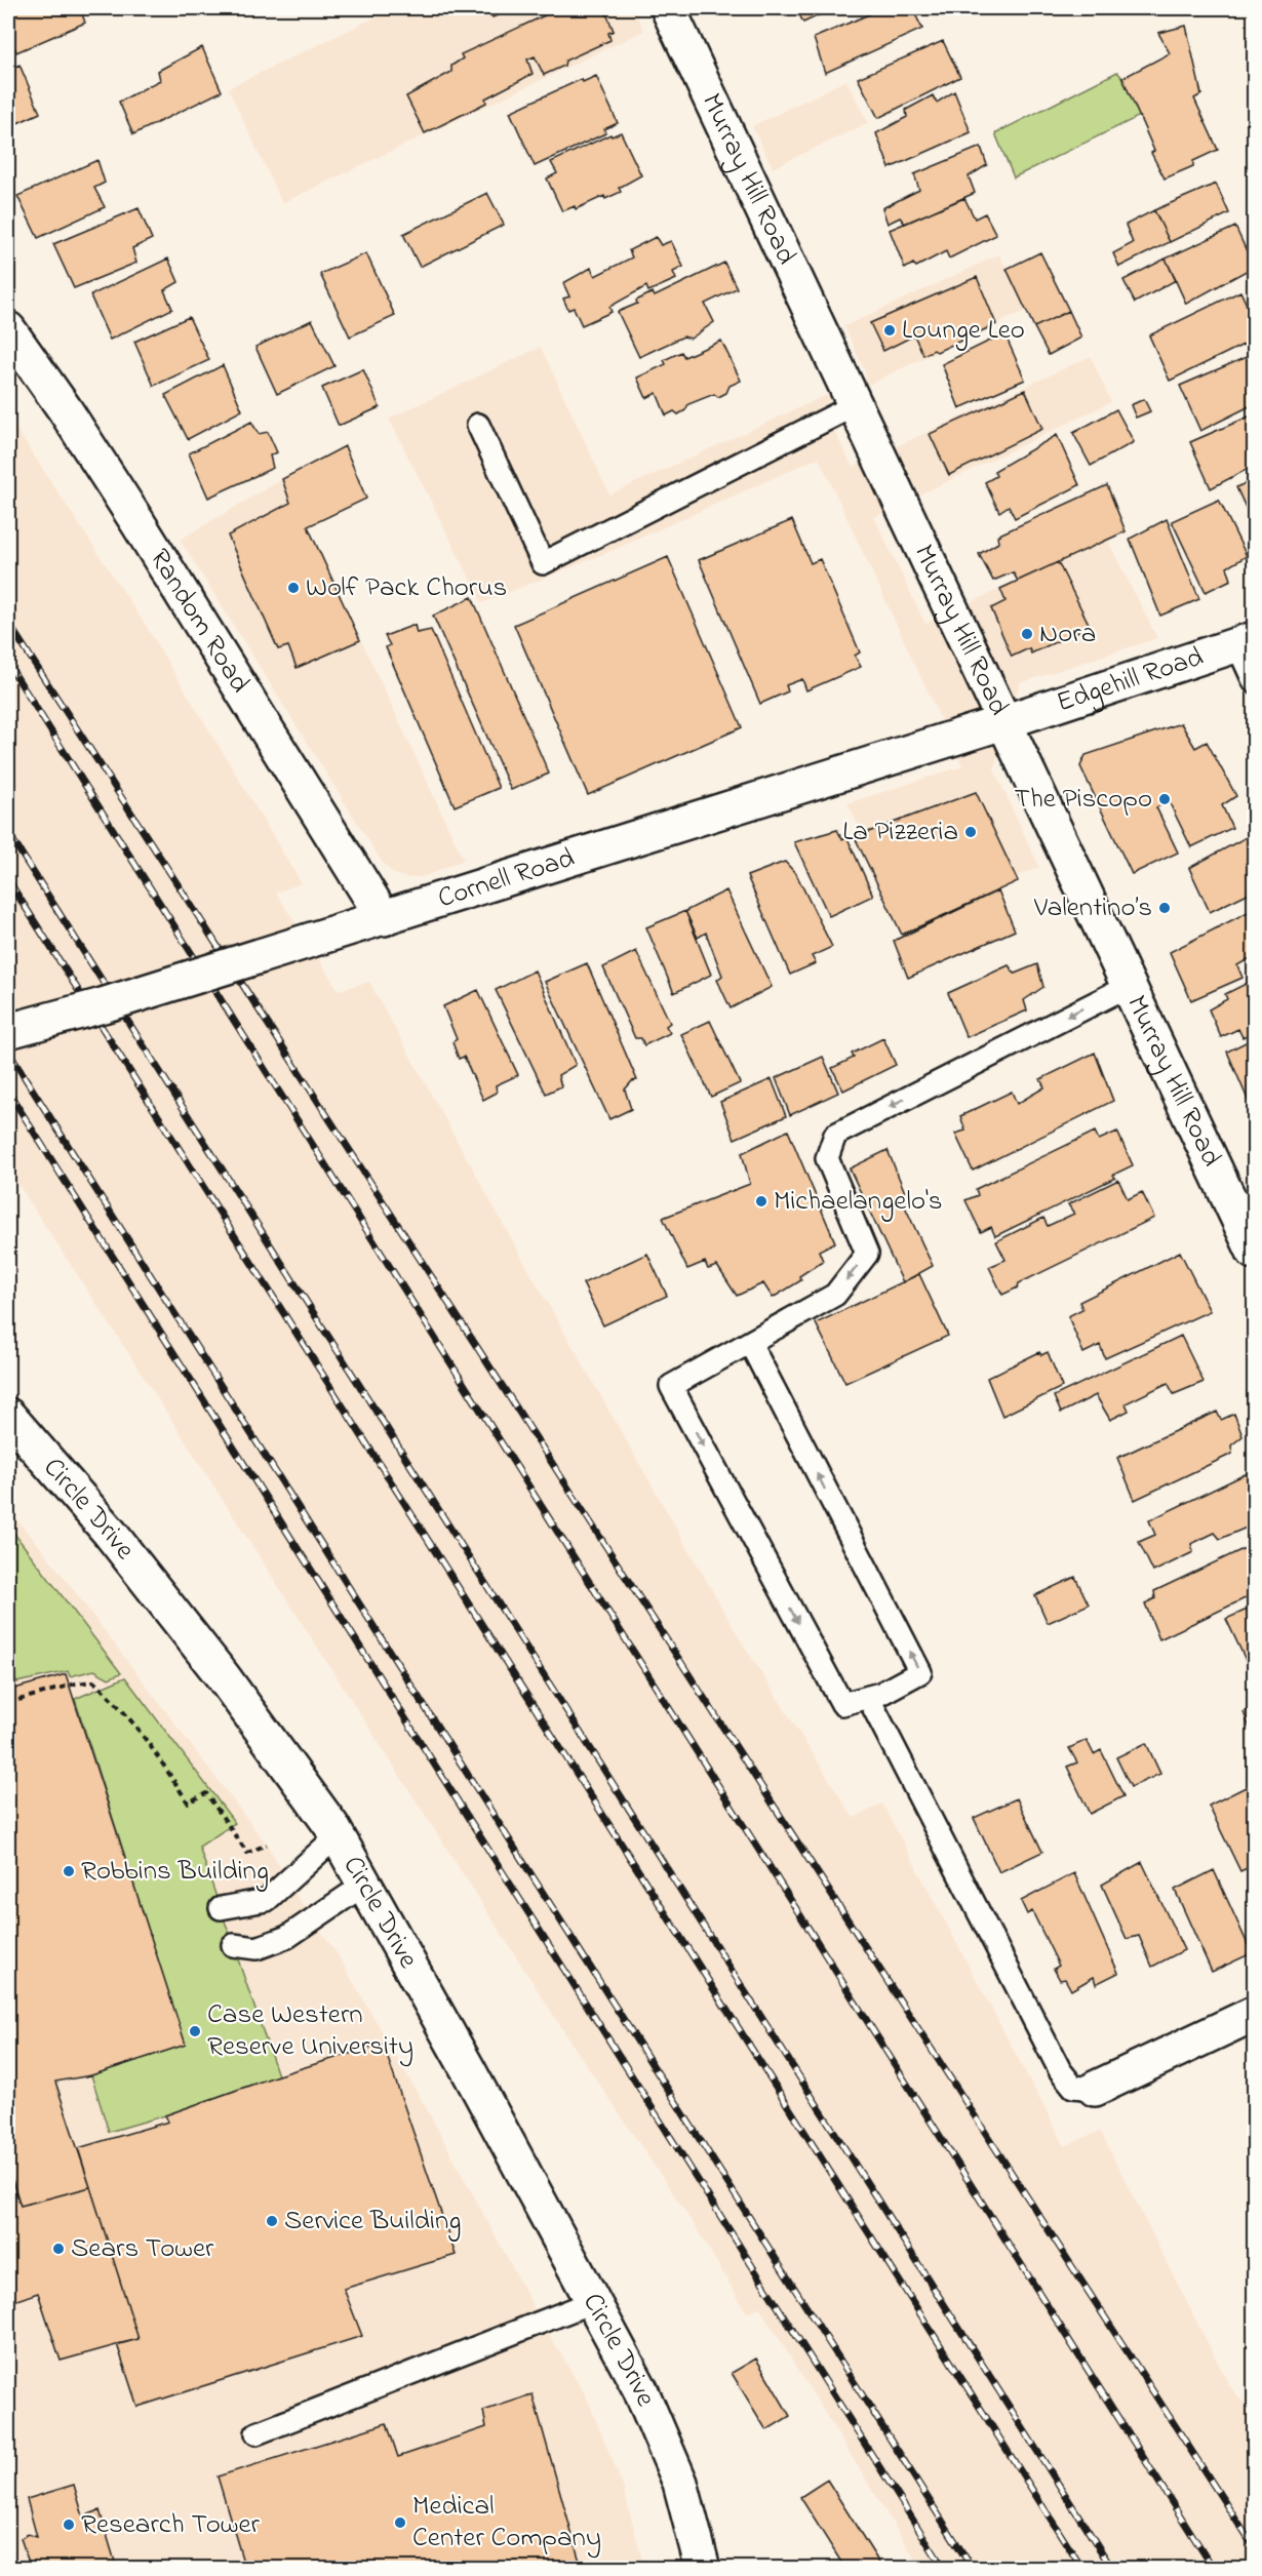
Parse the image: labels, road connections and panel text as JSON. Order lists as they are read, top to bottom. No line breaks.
{"streets":{"street":["Murray Hill Road","Random Road","Edgehill Road","Cornell Road","Circle Drive"]},"crossings":[["Murray Hill Road","Edgehill Road"],["Murray Hill Road","Cornell Road"],["Random Road","Cornell Road"],["Edgehill Road","Cornell Road"]],"places":["Lounge Leo","Wolf Pack Chorus","Nora","The Piscopo","La Pizzeria","Valentino’s","Michaelangelo's","Robbins Building","Case Western Reserve University","Service Building","Sears Tower","Medical Center Company","Research Tower"]}
